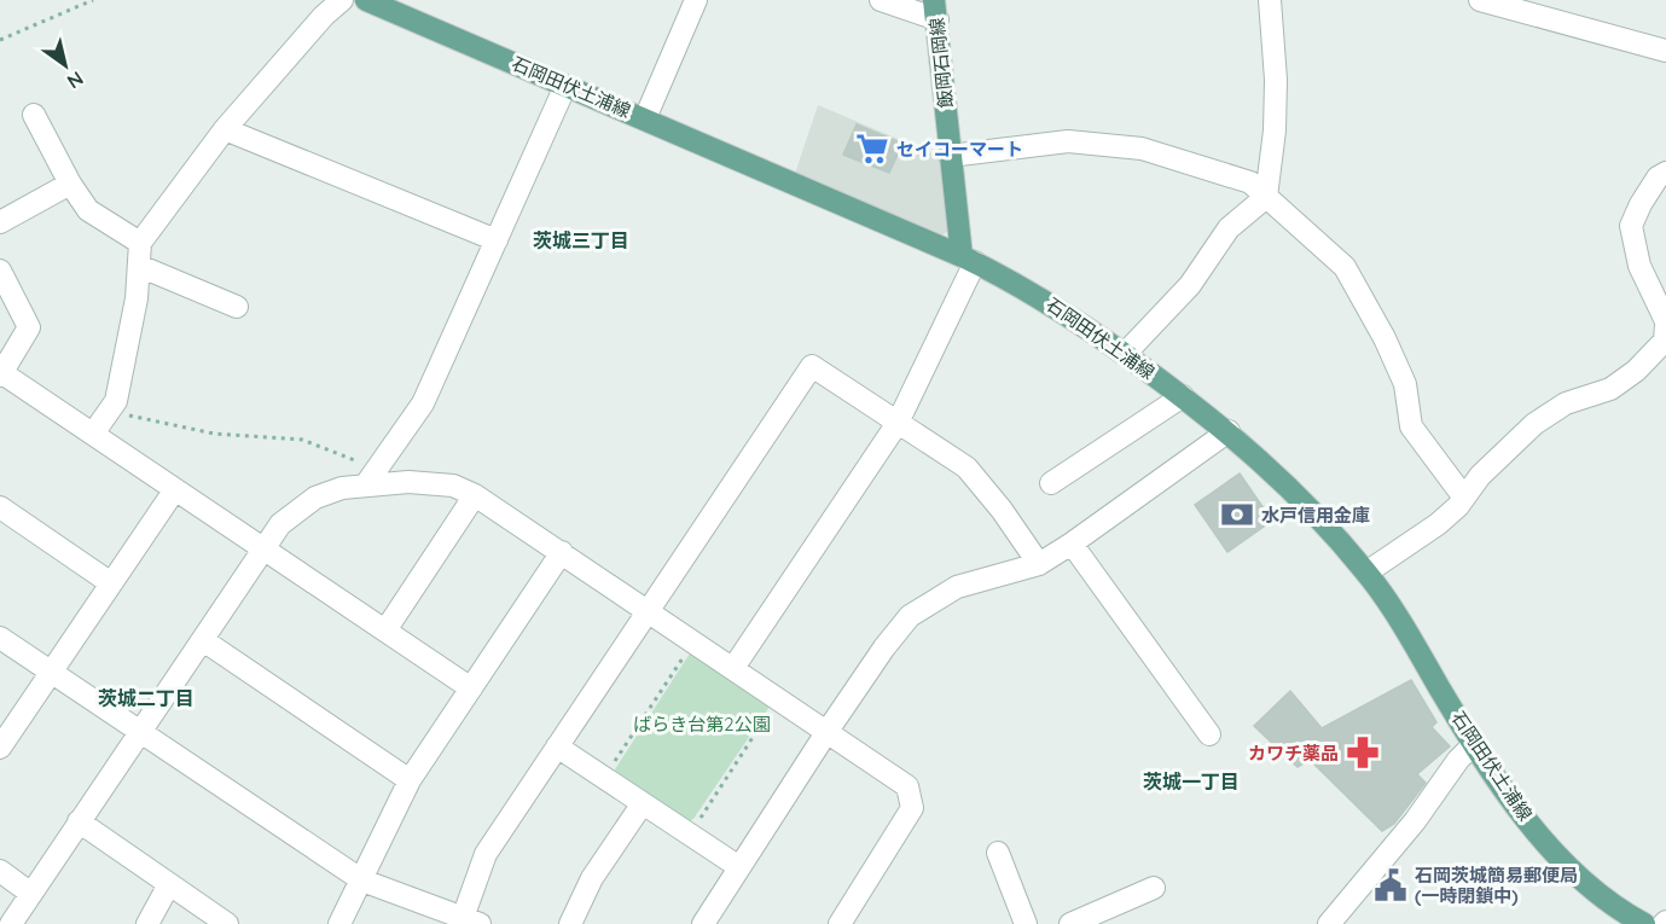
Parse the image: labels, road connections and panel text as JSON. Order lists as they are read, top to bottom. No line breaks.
{"streets":{"main road":["飯岡石岡線","石岡田伏土浦線"]},"crossings":[["飯岡石岡線","石岡田伏土浦線"]],"districts":["茨城三丁目","茨城二丁目","茨城一丁目"],"parks":["ばらき台第2公園"],"places":{"supermarket":["セイコーマート"],"bank":["水戸信用金庫"],"pharmacy":["カワチ薬品"],"public building":["石岡茨城簡易郵便局 (一時閉鎖中)"]},"north":"bottom right"}
